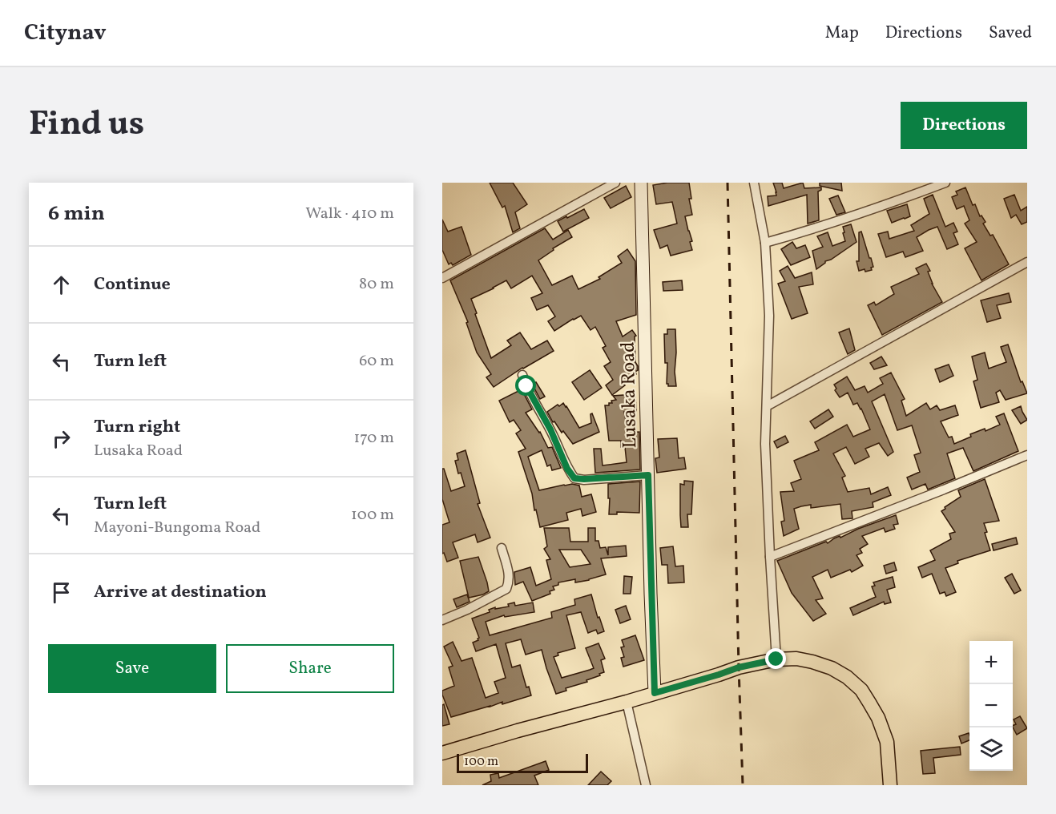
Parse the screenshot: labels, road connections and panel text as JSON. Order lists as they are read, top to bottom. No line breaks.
{"streets":{"street":["Lusaka Road"]},"scale_bar":"100 m","page":{"header":"Citynav","nav":["Map","Directions","Saved"],"title":"Find us","buttons":["Directions",["Save","Share"]],"heading":["6 min","Walk · 410 m"],"list":[["Continue","80 m"],["Turn left","60 m"],["Turn right","Lusaka Road","170 m"],["Turn left","Mayoni-Bungoma Road","100 m"],"Arrive at destination"],"map_buttons":["+","−"],"scale":"100 m"}}
